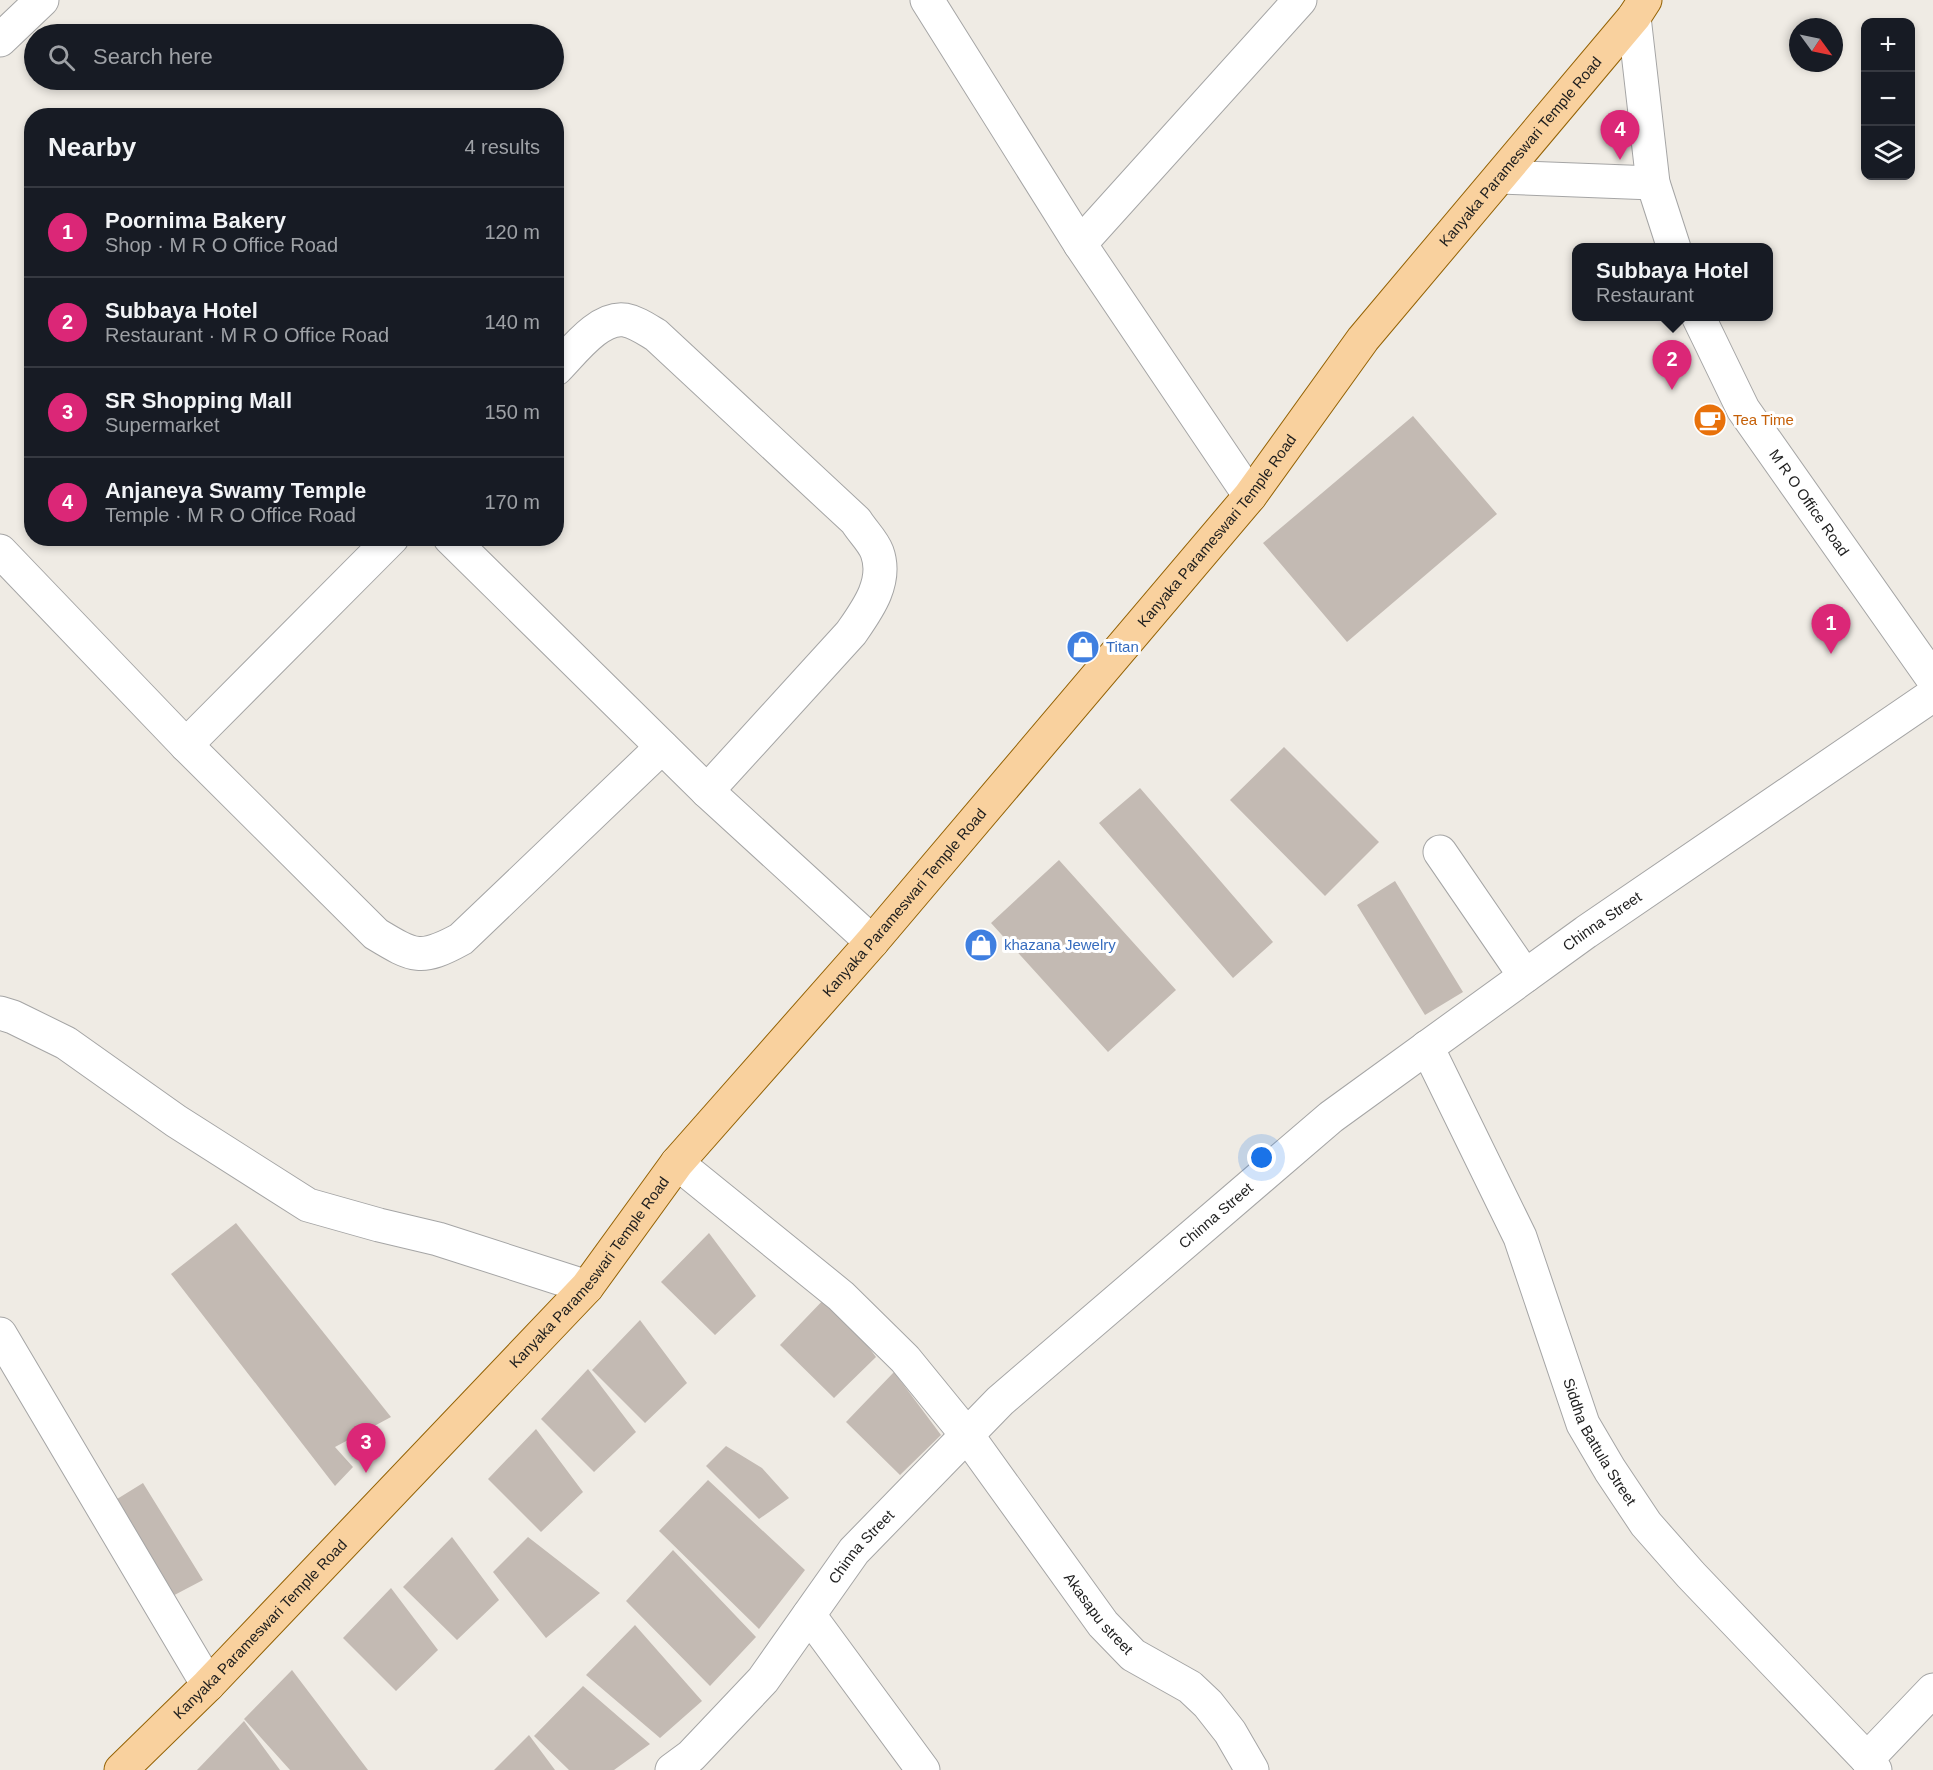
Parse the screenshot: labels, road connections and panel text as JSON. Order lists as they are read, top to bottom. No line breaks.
{"streets":{"main road":["Kanyaka Parameswari Temple Road"],"street":["M R O Office Road","Chinna Street","Siddha Battula Street","Akasapu street"]},"crossings":[["Kanyaka Parameswari Temple Road","Akasapu street"],["Chinna Street","Siddha Battula Street"],["Chinna Street","Akasapu street"]],"places":{"cafe":["Tea Time"],"shop":["Titan","khazana Jewelry"]},"north":"bottom right","page":{"map_buttons":["+","−"],"search":"Search here","heading":["Nearby","4 results"],"pins":["4","2","1","3"],"list":[{"mark":"1","name":"Poornima Bakery","note":"Shop · M R O Office Road","value":"120 m"},{"mark":"2","name":"Subbaya Hotel","note":"Restaurant · M R O Office Road","value":"140 m"},{"mark":"3","name":"SR Shopping Mall","note":"Supermarket","value":"150 m"},{"mark":"4","name":"Anjaneya Swamy Temple","note":"Temple · M R O Office Road","value":"170 m"}],"popup":["Subbaya Hotel","Restaurant"]}}
